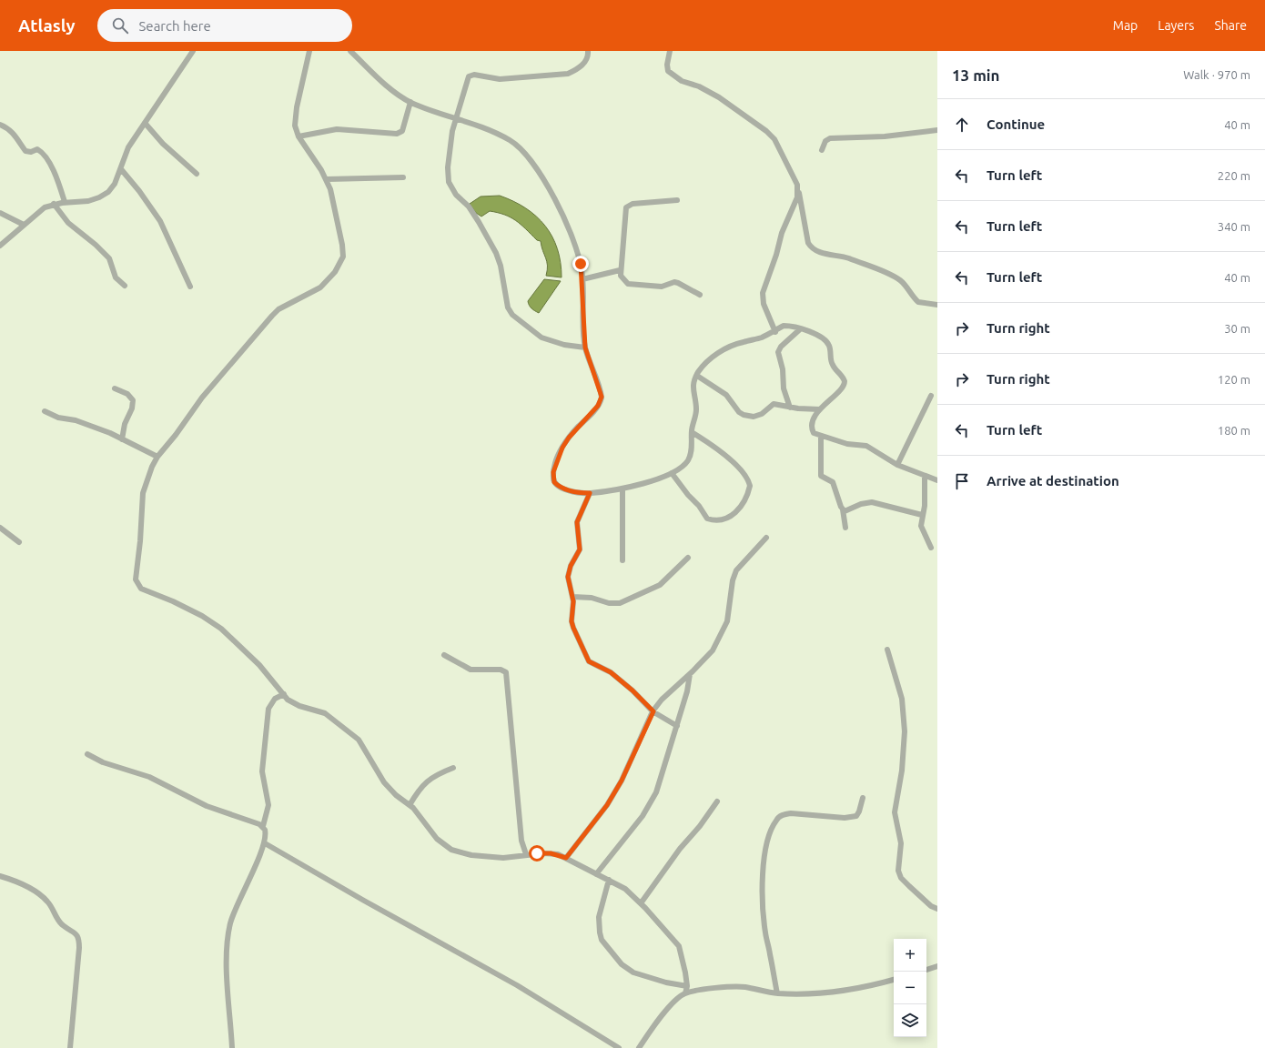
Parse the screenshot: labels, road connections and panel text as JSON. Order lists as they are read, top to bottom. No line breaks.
{"page":{"header":"Atlasly","search":"Search here","nav":["Map","Layers","Share"],"heading":["13 min","Walk · 970 m"],"list":[["Continue","40 m"],["Turn left","220 m"],["Turn left","340 m"],["Turn left","40 m"],["Turn right","30 m"],["Turn right","120 m"],["Turn left","180 m"],"Arrive at destination"],"map_buttons":["+","−"]}}
